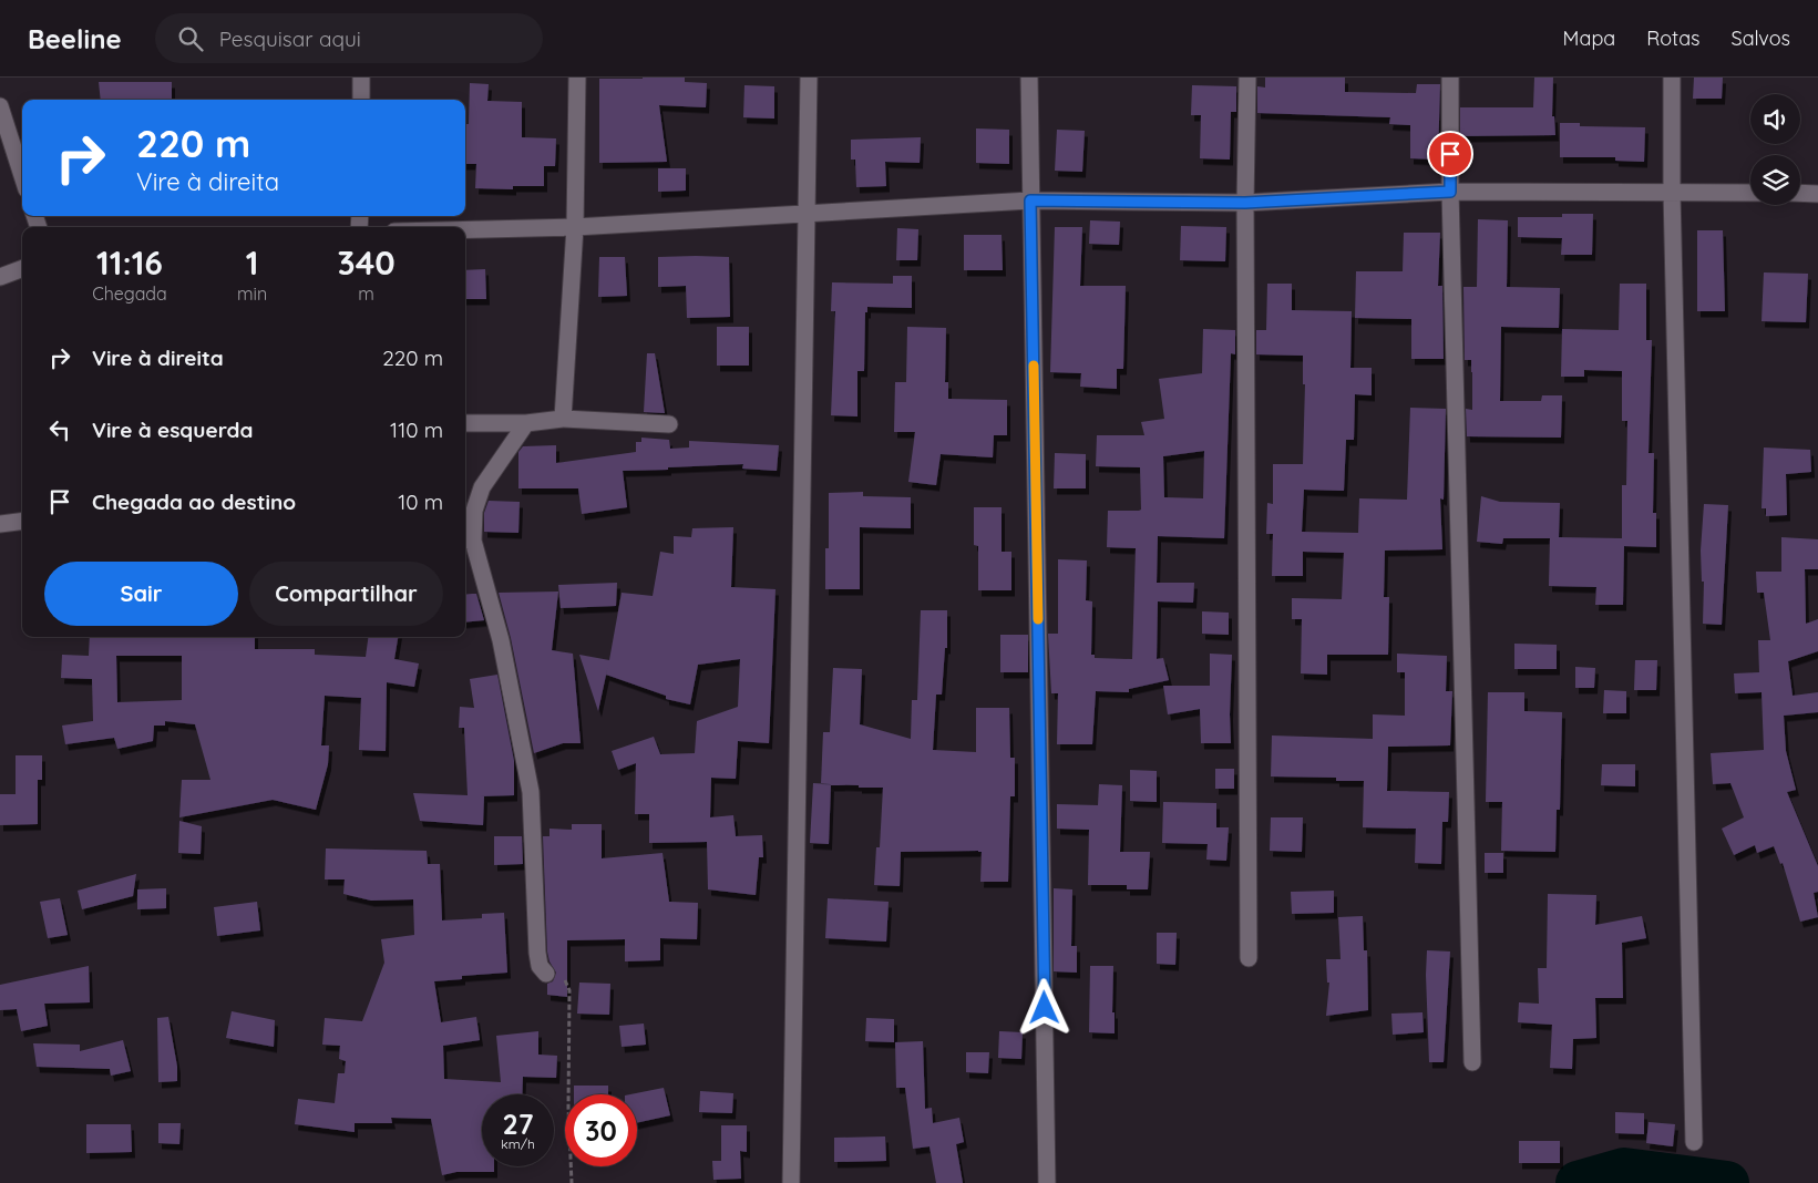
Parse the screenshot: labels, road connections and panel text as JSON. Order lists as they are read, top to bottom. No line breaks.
{"page":{"header":"Beeline","search":"Pesquisar aqui","nav":["Mapa","Rotas","Salvos"],"turn":["220 m","Vire à direita"],"eta":["11:16","Chegada","1","min","340","m"],"list":[{"name":"Vire à direita","value":"220 m"},{"name":"Vire à esquerda","value":"110 m"},{"name":"Chegada ao destino","value":"10 m"}],"buttons":["Sair","Compartilhar"],"speed":"27 km/h","limit":"30"}}
